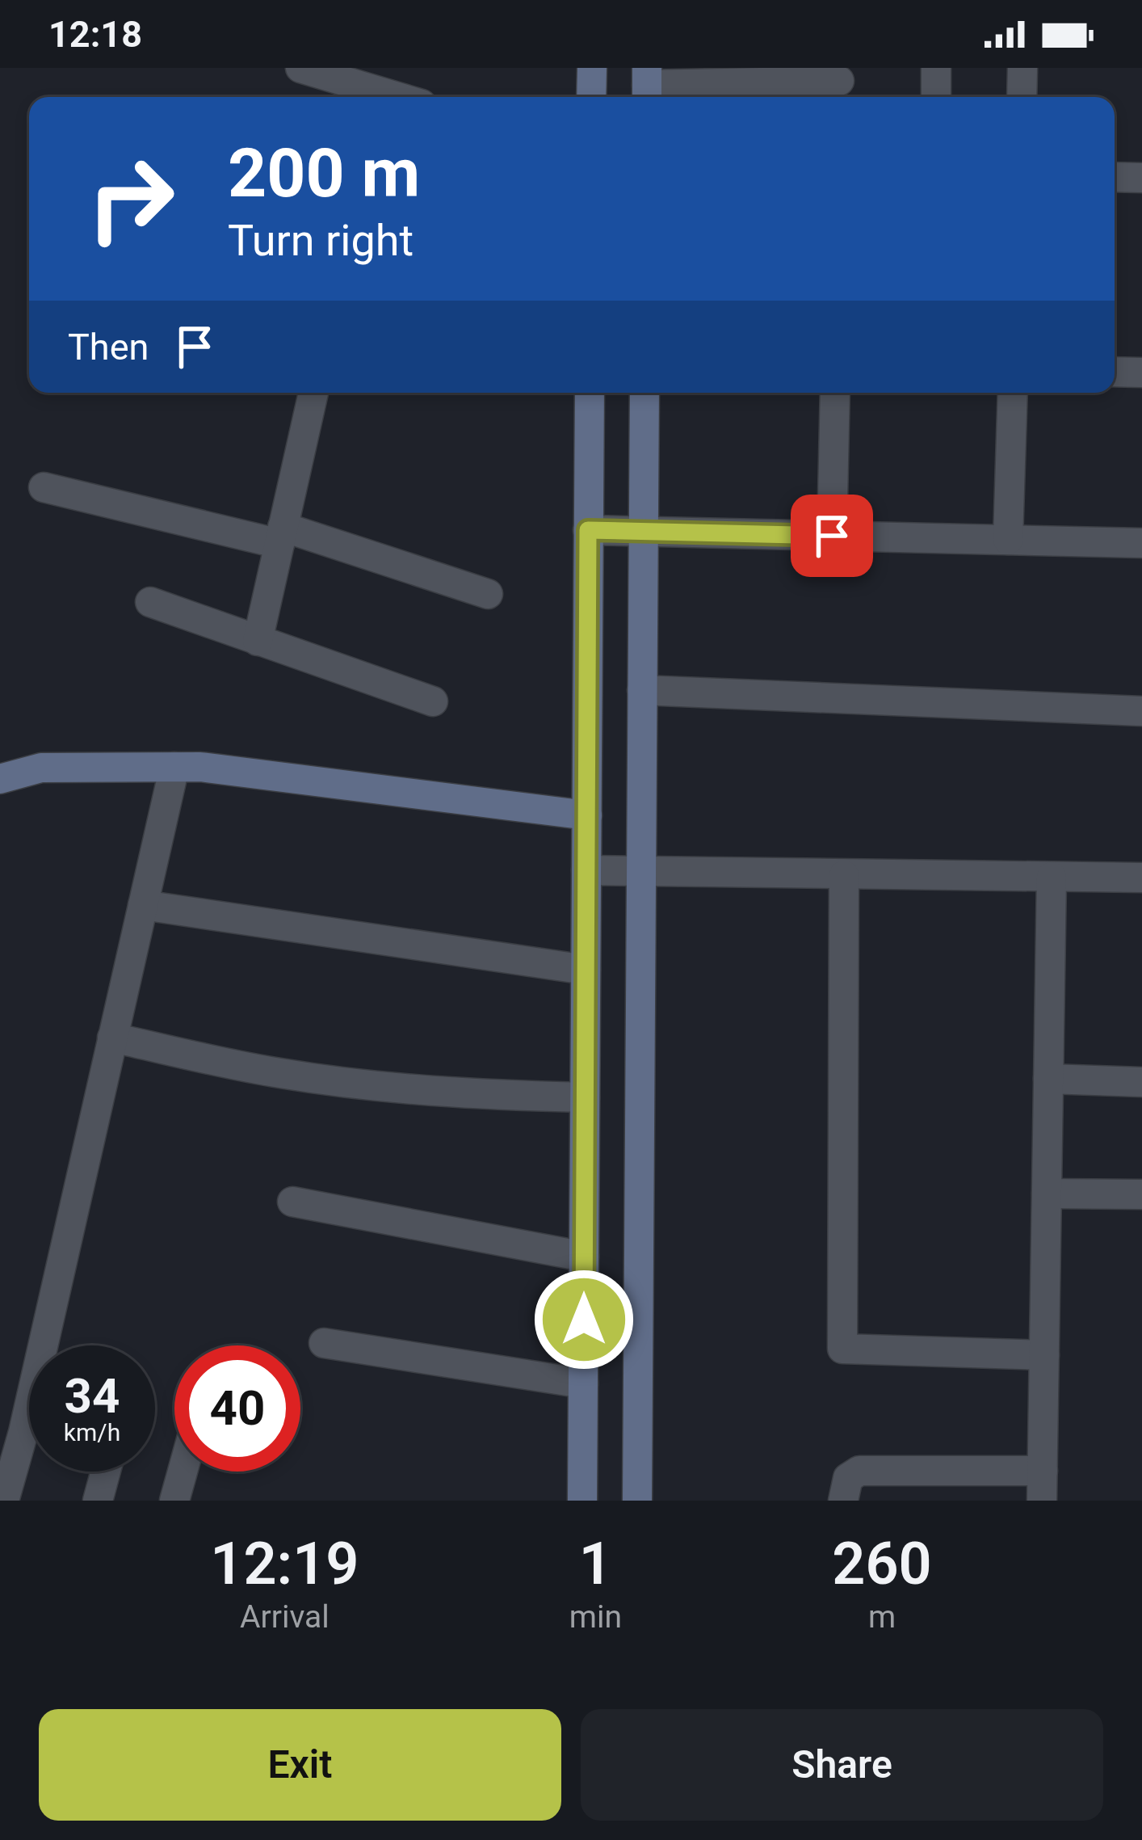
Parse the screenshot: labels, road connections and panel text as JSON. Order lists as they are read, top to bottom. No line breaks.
{"page":{"status":"12:18","turn":["200 m","Turn right"],"then":"Then","speed":"34 km/h","limit":"40","eta":["12:19","Arrival","1","min","260","m"],"buttons":["Exit","Share"]}}
